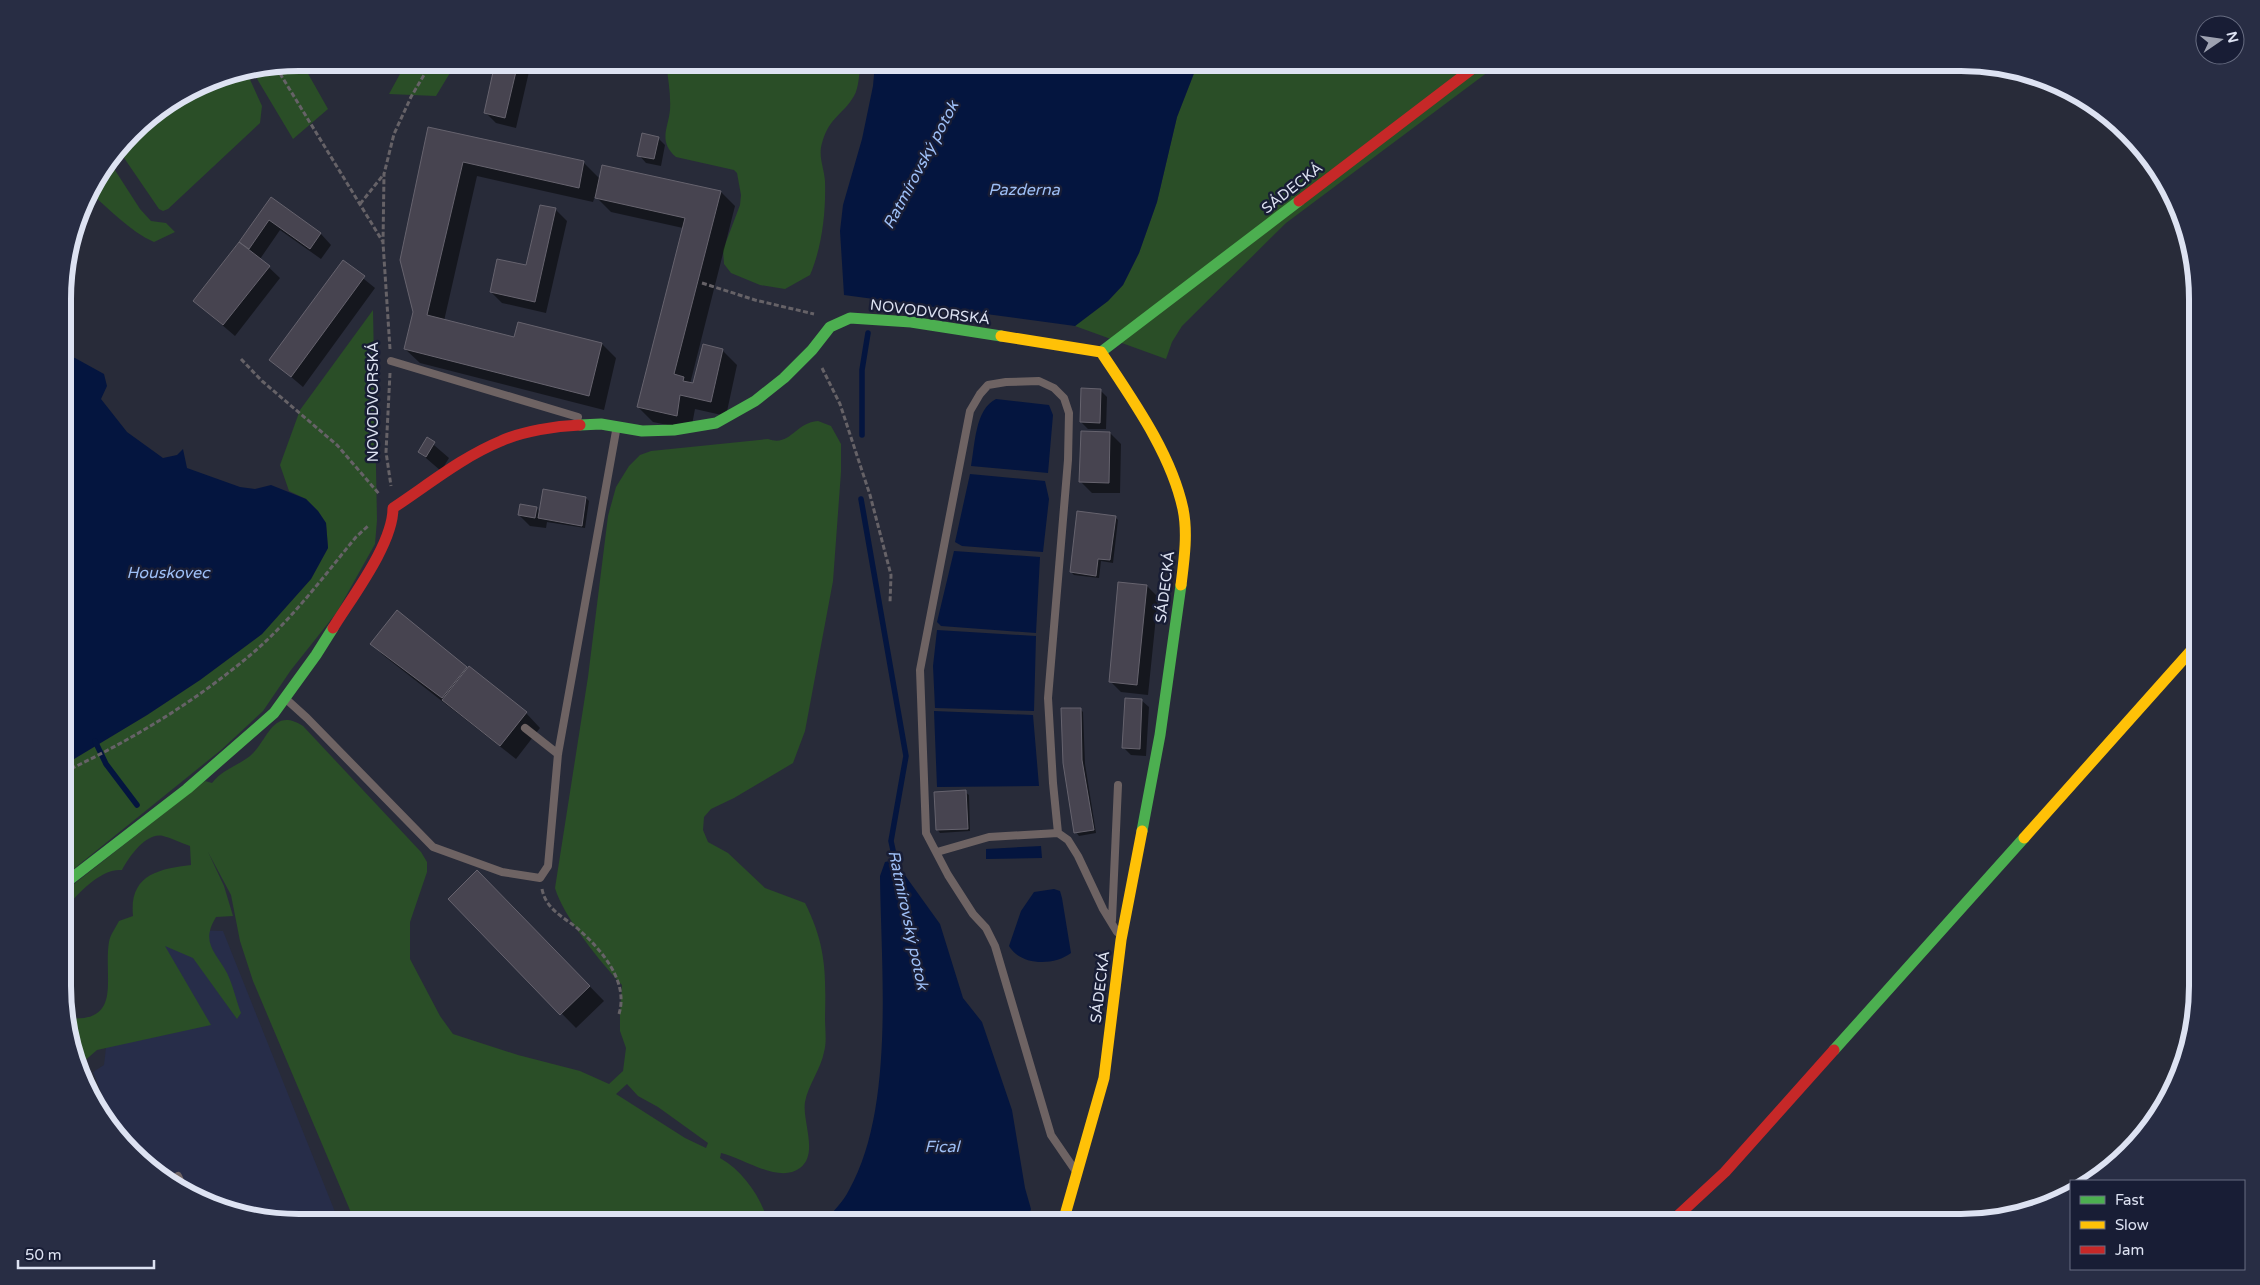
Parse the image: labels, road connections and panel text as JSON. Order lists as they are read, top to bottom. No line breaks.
{"streets":{"street":["SÁDECKÁ","NOVODVORSKÁ"]},"crossings":[["SÁDECKÁ","NOVODVORSKÁ"]],"water":["Ratmírovský potok","Pazderna","Houskovec","Fical"],"legend":["Fast","Slow","Jam"],"scale_bar":"50 m","north":"right"}
